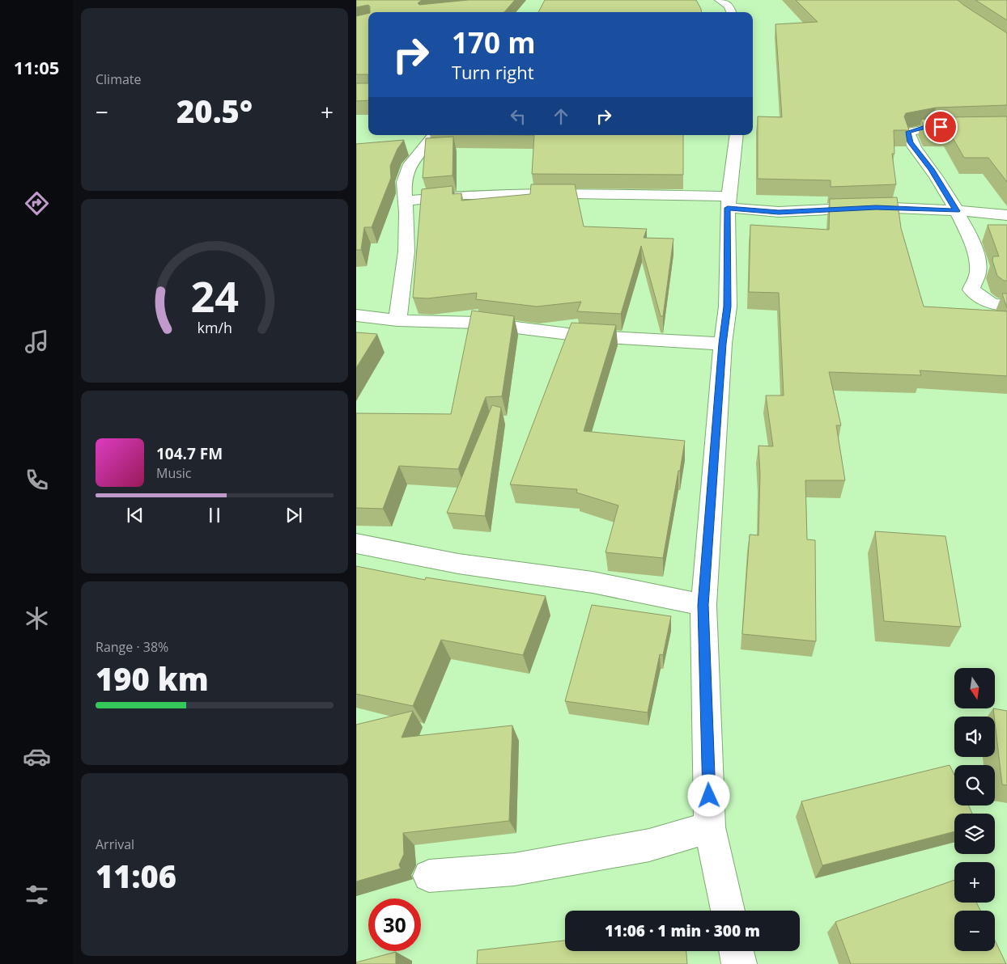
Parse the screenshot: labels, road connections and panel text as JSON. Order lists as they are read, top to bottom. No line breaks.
{"north":"bottom","page":{"tabs":"11:05","tile":["Climate",["Range · 38%","190 km"],["Arrival","11:06"]],"turn":["170 m","Turn right"],"heat":["−","20.5°","+"],"song":["104.7 FM","Music"],"map_buttons":["+","−"],"limit":"30","trip":"11:06 · 1 min · 300 m","gauge":["24","km/h"]}}
